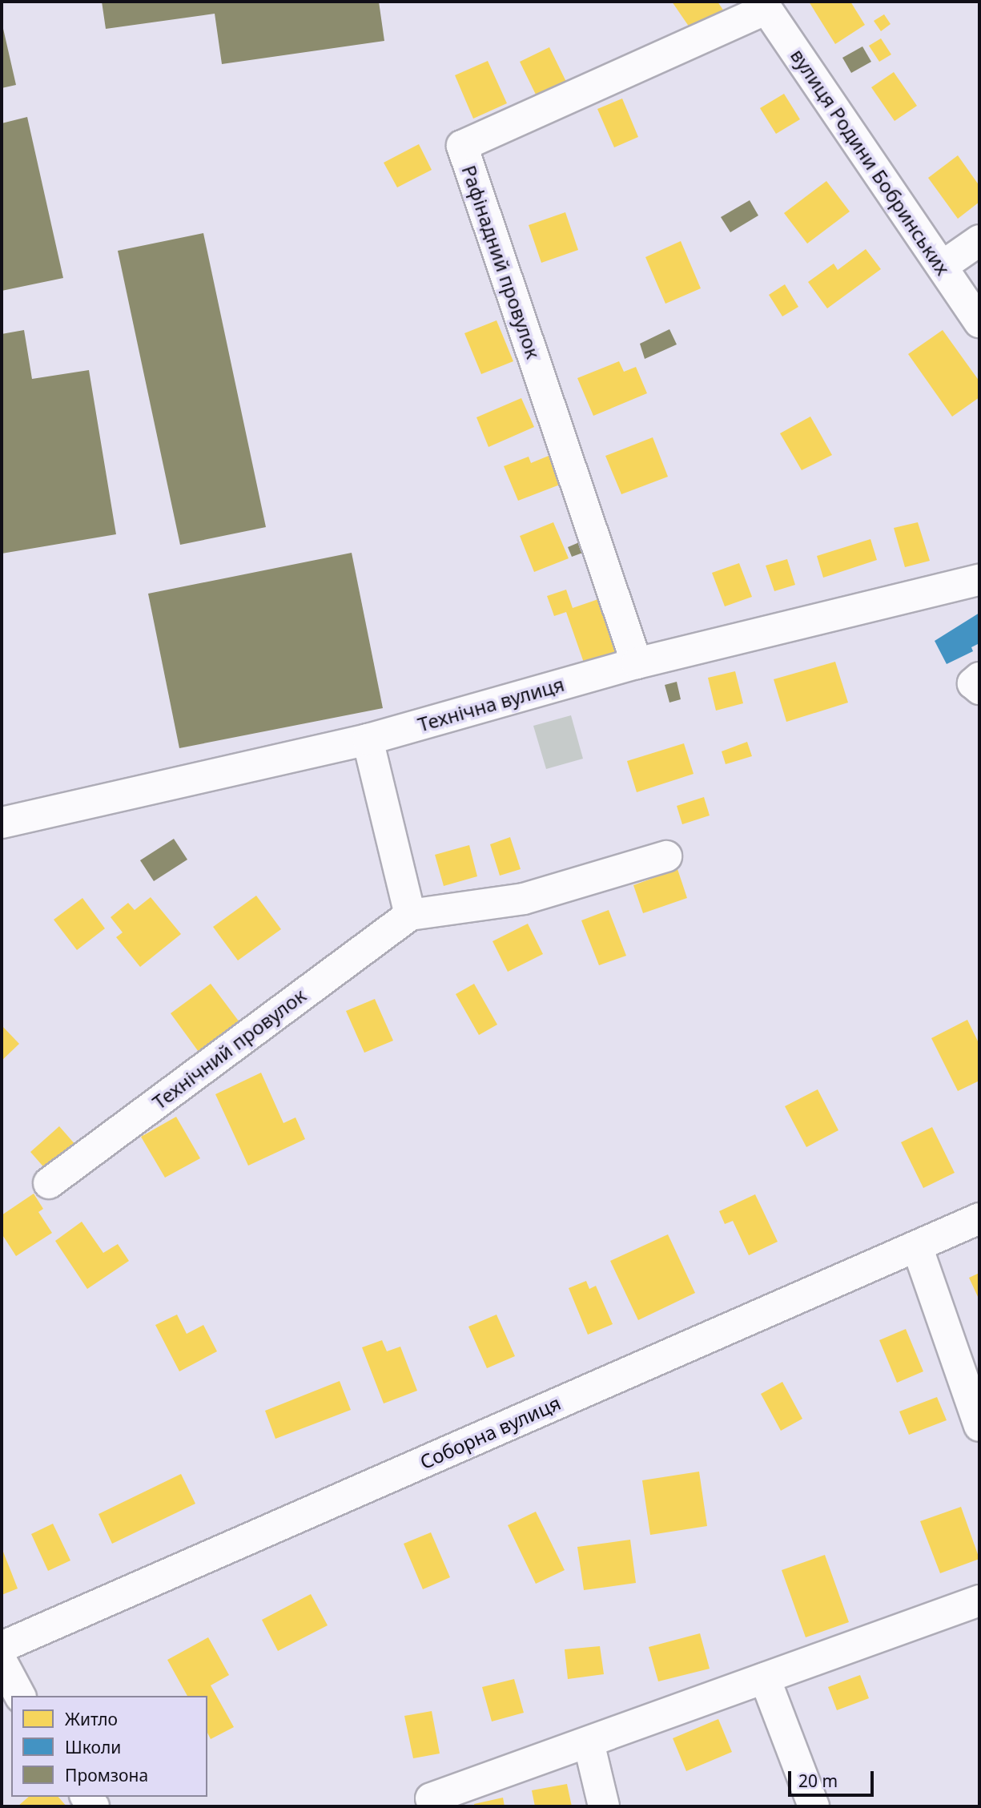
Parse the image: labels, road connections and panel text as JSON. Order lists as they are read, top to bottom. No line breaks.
{"streets":{"street":["вулиця Родини Бобринських","Рафінадний провулок","Технічна вулиця","Технічний провулок","Соборна вулиця"]},"crossings":[["вулиця Родини Бобринських","Рафінадний провулок"],["Рафінадний провулок","Технічна вулиця"]],"legend":["Житло","Школи","Промзона"],"scale_bar":"20 m"}
